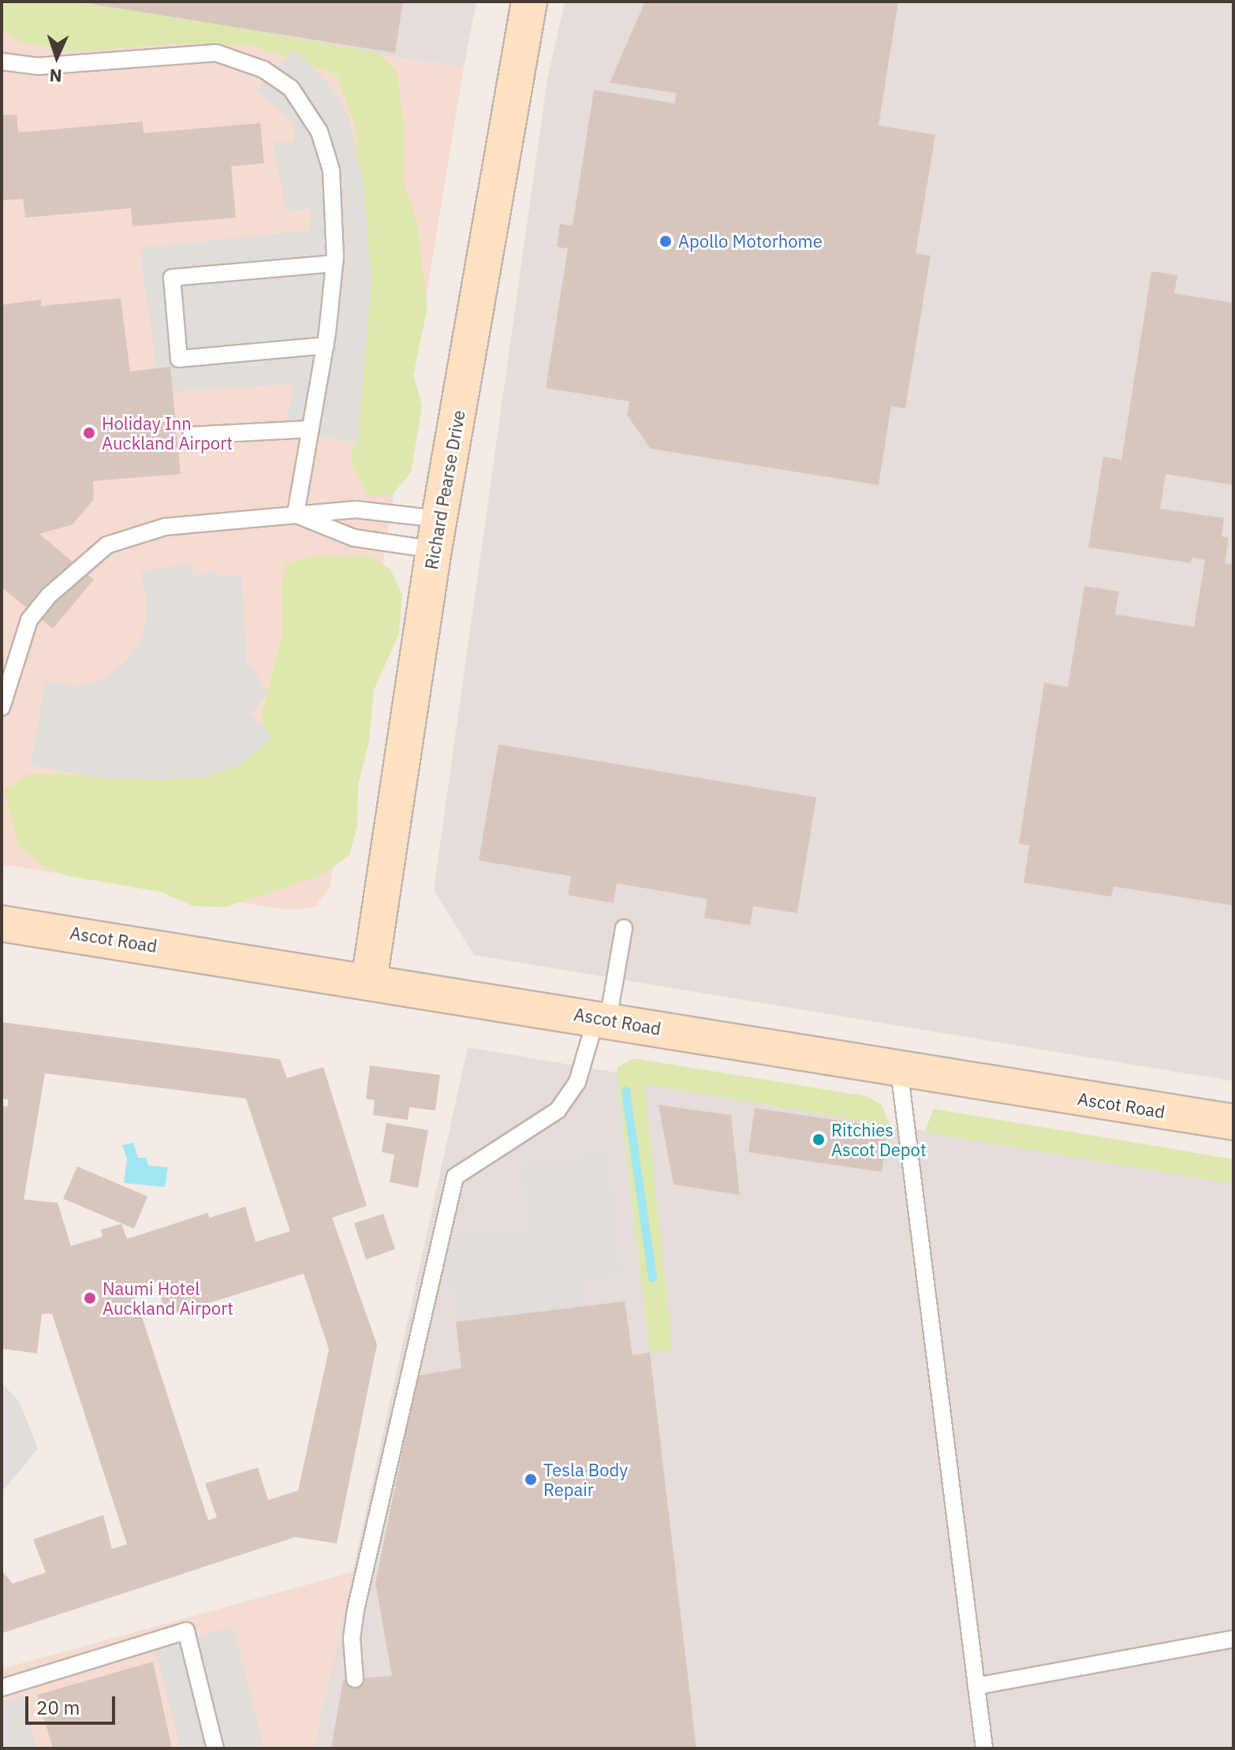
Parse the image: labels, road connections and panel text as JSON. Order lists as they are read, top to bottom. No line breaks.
{"streets":{"street":["Richard Pearse Drive","Ascot Road"]},"crossings":[["Richard Pearse Drive","Ascot Road"]],"places":["Apollo Motorhome","Holiday Inn Auckland Airport","Ritchies Ascot Depot","Naumi Hotel Auckland Airport","Tesla Body Repair"],"scale_bar":"20 m","north":"bottom"}
